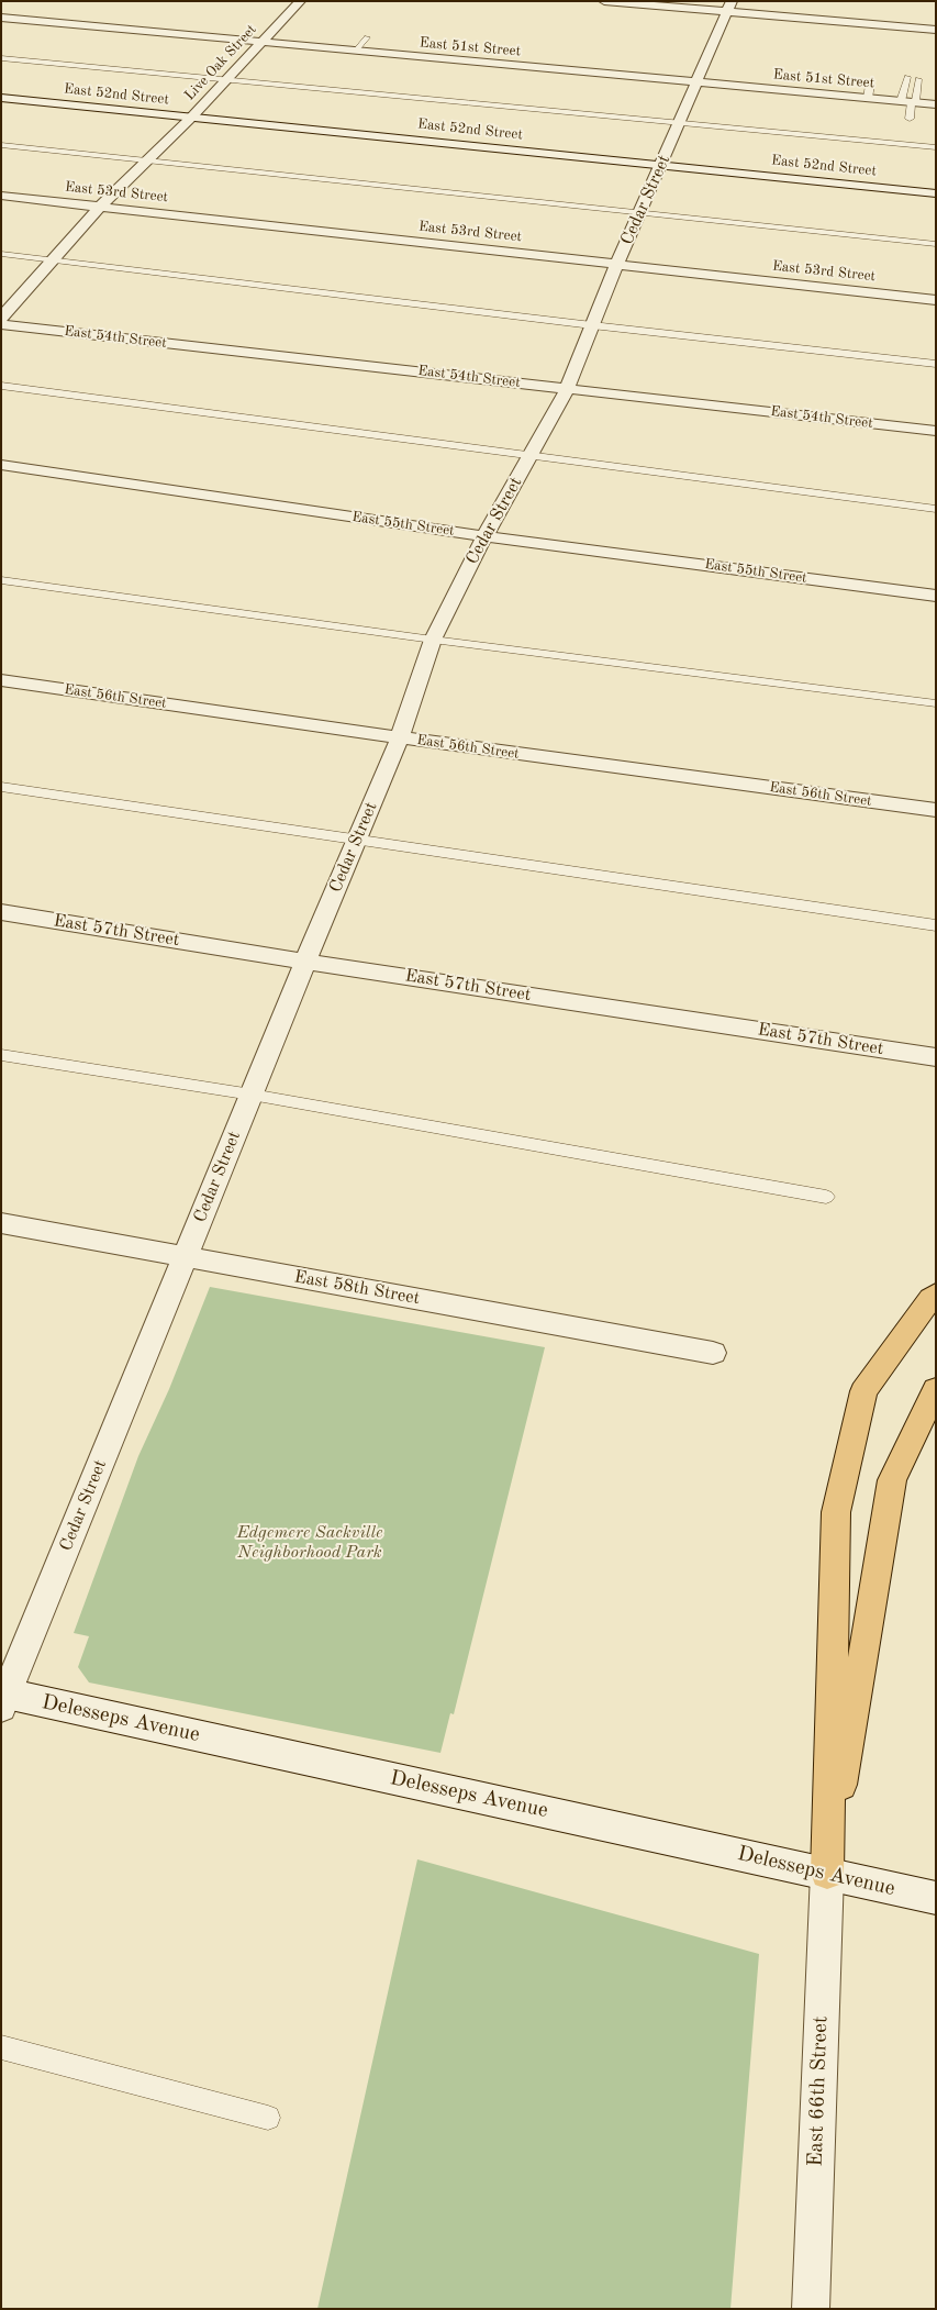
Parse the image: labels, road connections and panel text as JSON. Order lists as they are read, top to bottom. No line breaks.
{"streets":{"street":["East 51st Street","Live Oak Street","East 52nd Street","East 53rd Street","Cedar Street","East 54th Street","East 55th Street","East 56th Street","East 57th Street","East 58th Street","Delesseps Avenue","East 66th Street"]},"crossings":[["East 51st Street","Live Oak Street"],["East 51st Street","Cedar Street"],["Live Oak Street","East 52nd Street"],["Live Oak Street","East 53rd Street"],["East 52nd Street","Cedar Street"],["East 53rd Street","Cedar Street"],["Cedar Street","East 54th Street"],["Cedar Street","East 55th Street"],["Cedar Street","East 56th Street"],["Cedar Street","East 57th Street"],["Cedar Street","East 58th Street"],["Cedar Street","Delesseps Avenue"],["Delesseps Avenue","East 66th Street"]],"parks":["Edgemere Sackville Neighborhood Park"]}
